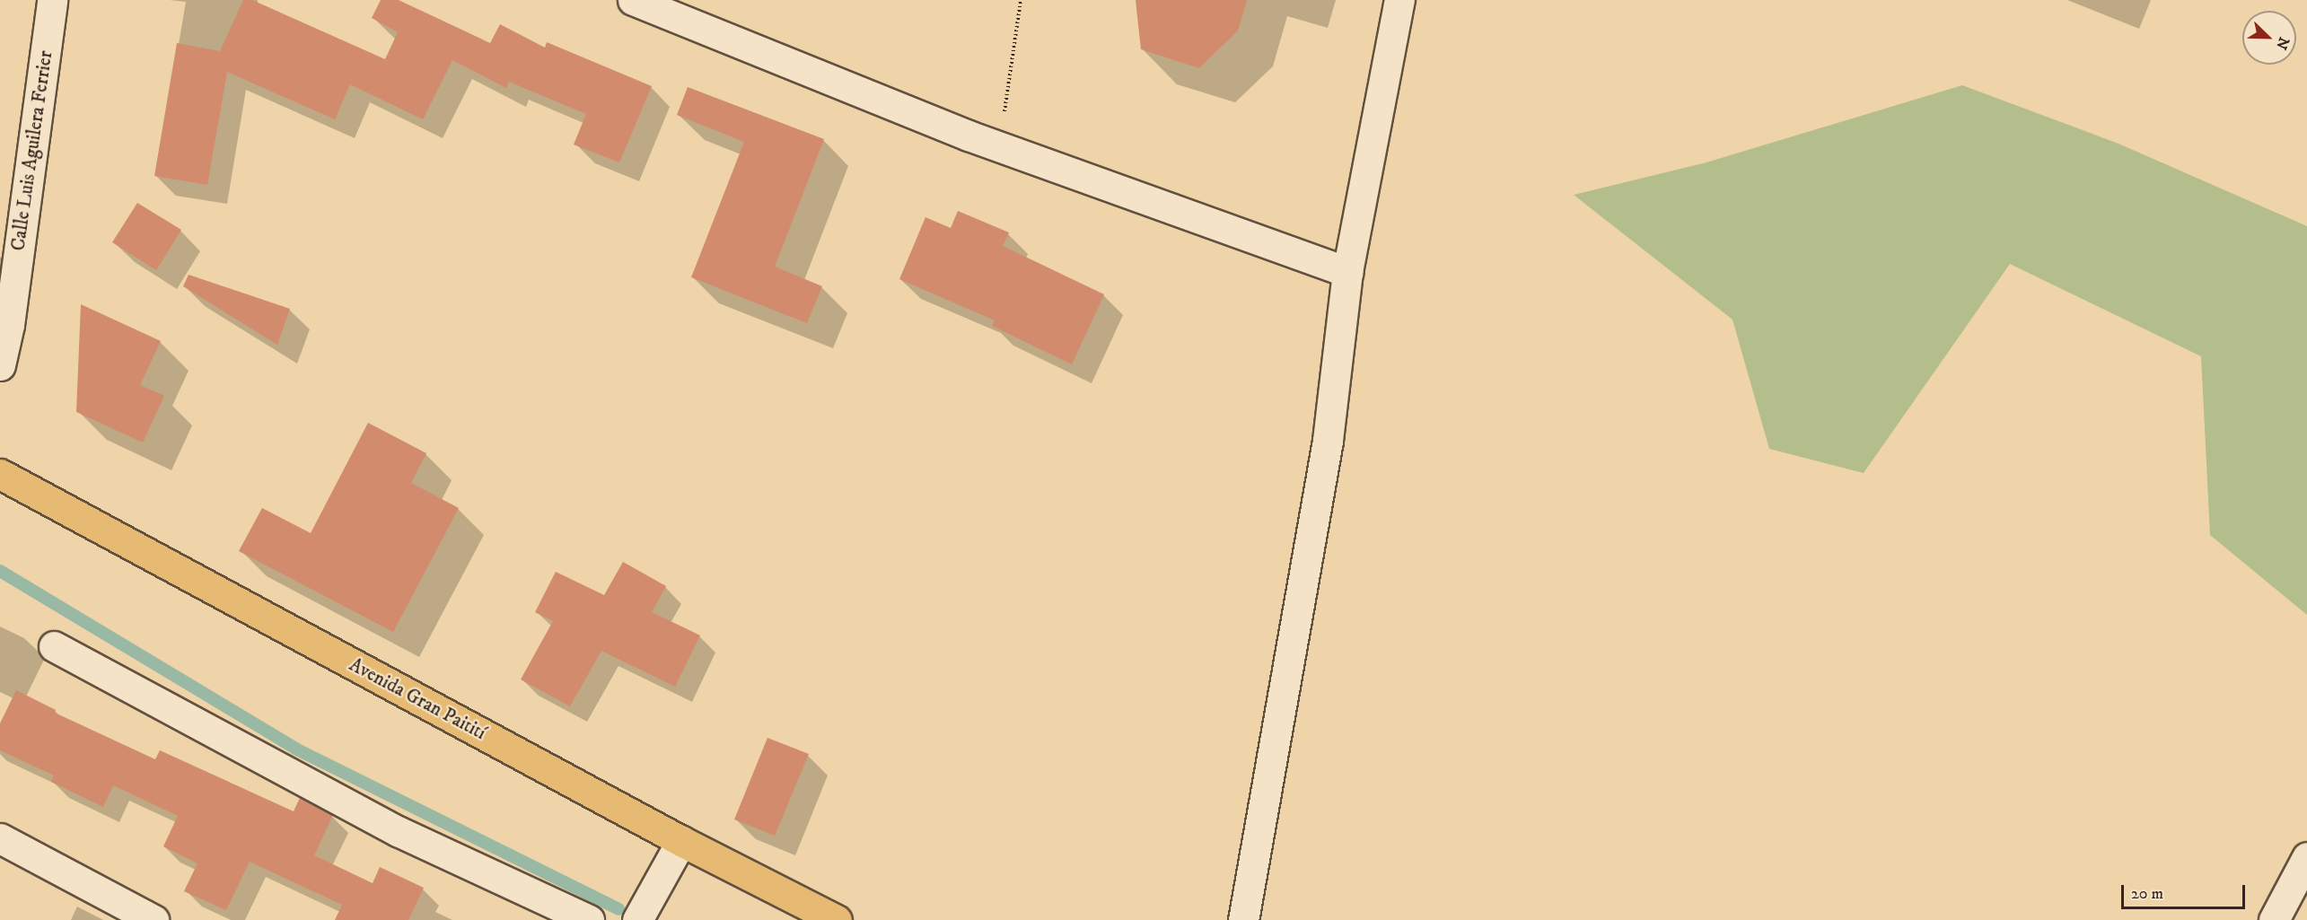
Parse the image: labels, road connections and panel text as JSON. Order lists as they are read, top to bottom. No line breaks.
{"streets":{"main road":["Avenida Gran Paitití"],"street":["Calle Luis Aguilera Ferrier"]},"scale_bar":"20 m","north":"bottom right"}
